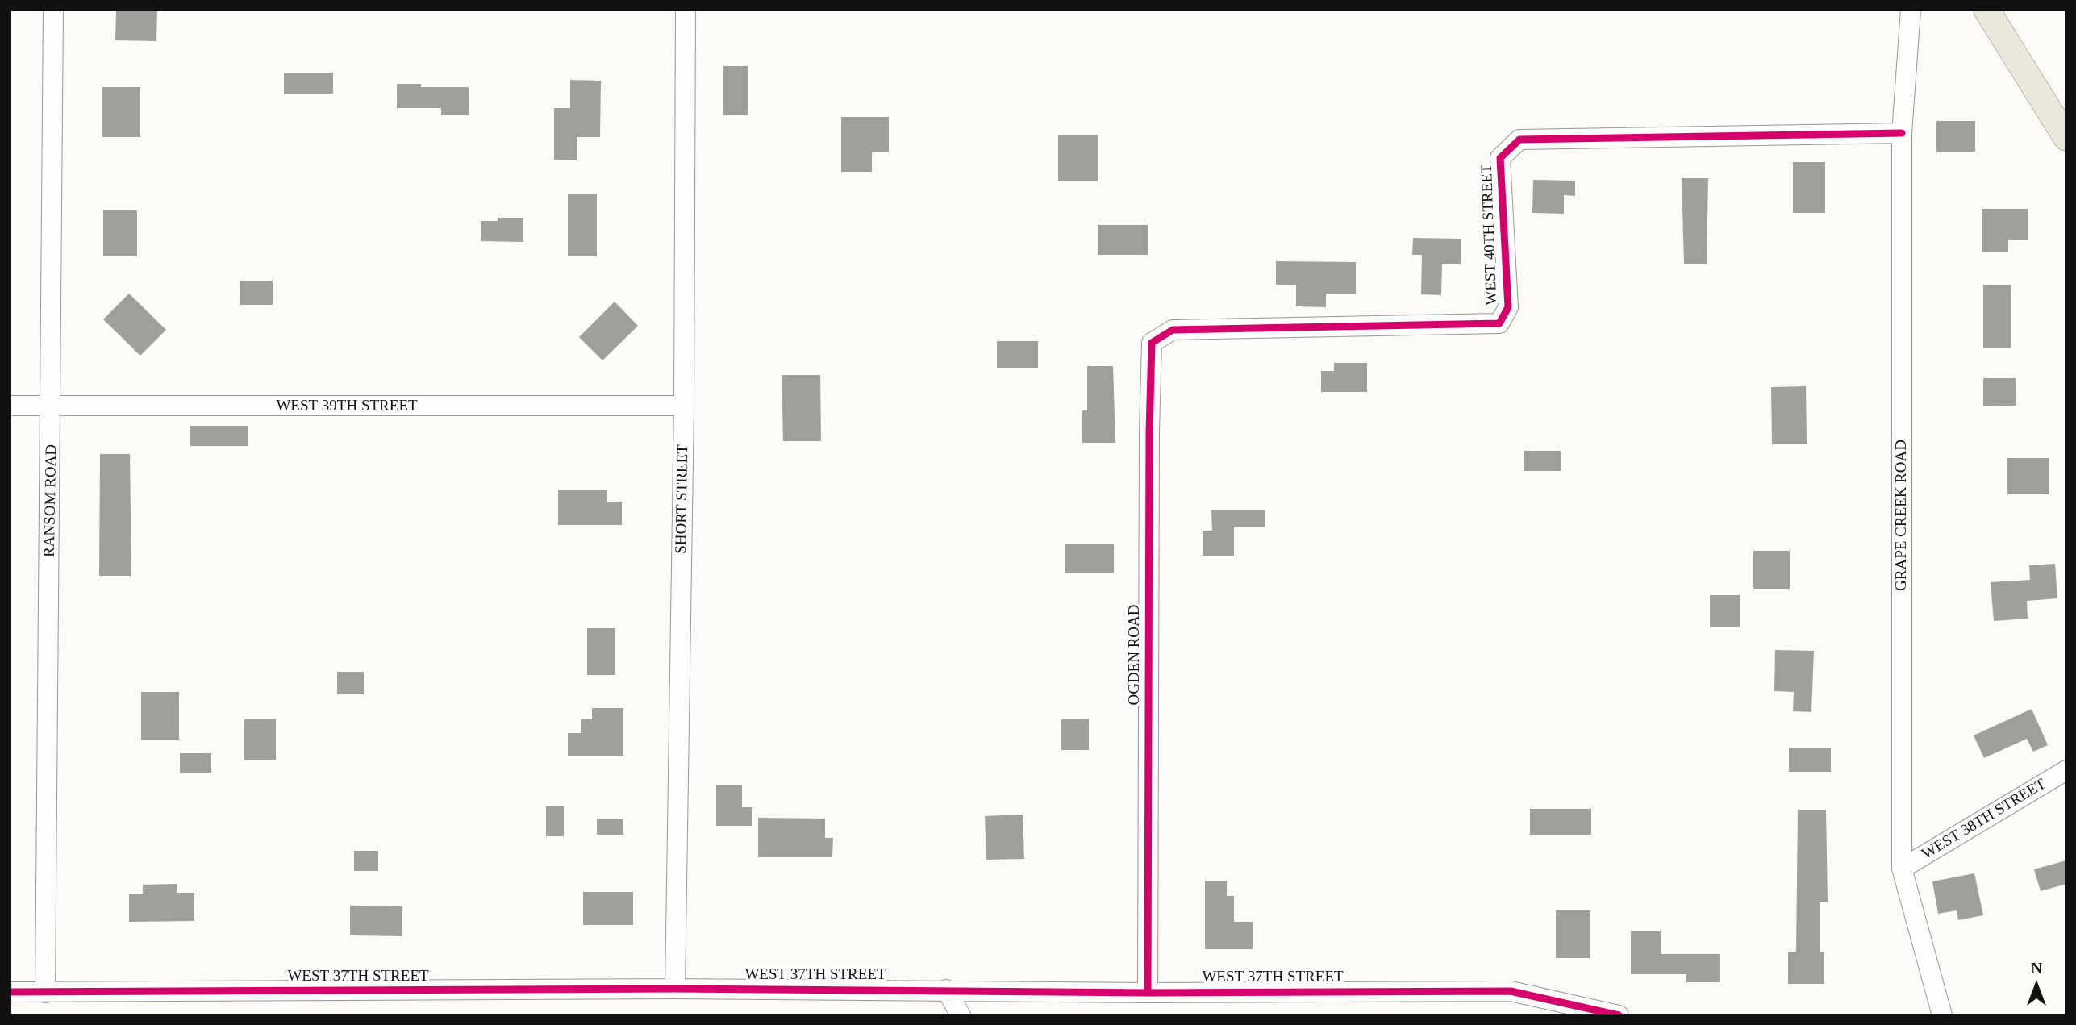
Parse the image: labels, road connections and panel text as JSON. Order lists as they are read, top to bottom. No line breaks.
{"streets":{"street":["WEST 40TH STREET","WEST 39TH STREET","SHORT STREET","RANSOM ROAD","GRAPE CREEK ROAD","OGDEN ROAD","WEST 38TH STREET","WEST 37TH STREET"]},"crossings":[["WEST 40TH STREET","GRAPE CREEK ROAD"],["WEST 40TH STREET","OGDEN ROAD"],["WEST 39TH STREET","SHORT STREET"],["WEST 39TH STREET","RANSOM ROAD"],["SHORT STREET","WEST 37TH STREET"],["RANSOM ROAD","WEST 37TH STREET"],["GRAPE CREEK ROAD","WEST 38TH STREET"],["OGDEN ROAD","WEST 37TH STREET"]],"north":"top"}
